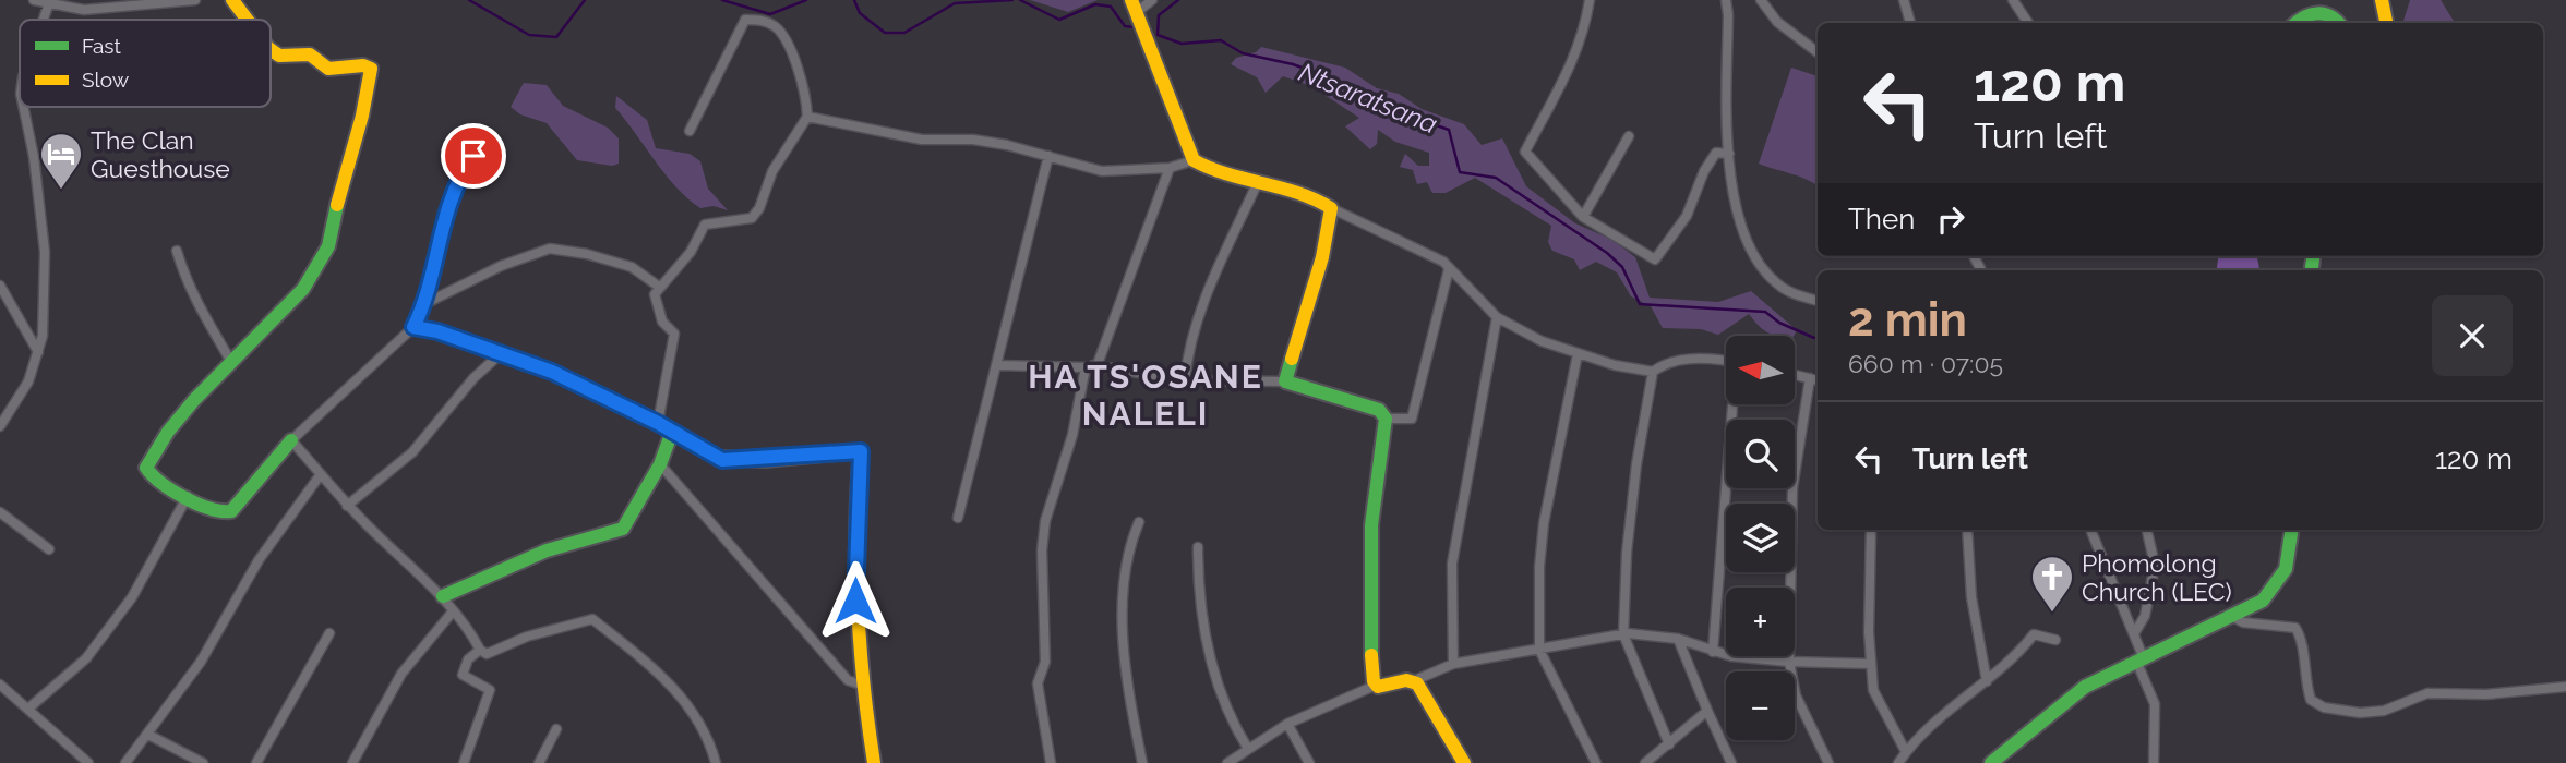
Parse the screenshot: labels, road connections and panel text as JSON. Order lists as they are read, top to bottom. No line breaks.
{"districts":["HA TS'OSANE NALELI"],"water":["Ntsaratsana"],"places":{"hotel":["The Clan Guesthouse"],"church":["Phomolong Church (LEC)"]},"legend":["Fast","Slow"],"north":"left","page":{"turn":["120 m","Turn left"],"then":"Then","heading":["2 min","660 m · 07:05"],"map_buttons":["+","−"],"list":[{"name":"Turn left","value":"120 m"}]}}
